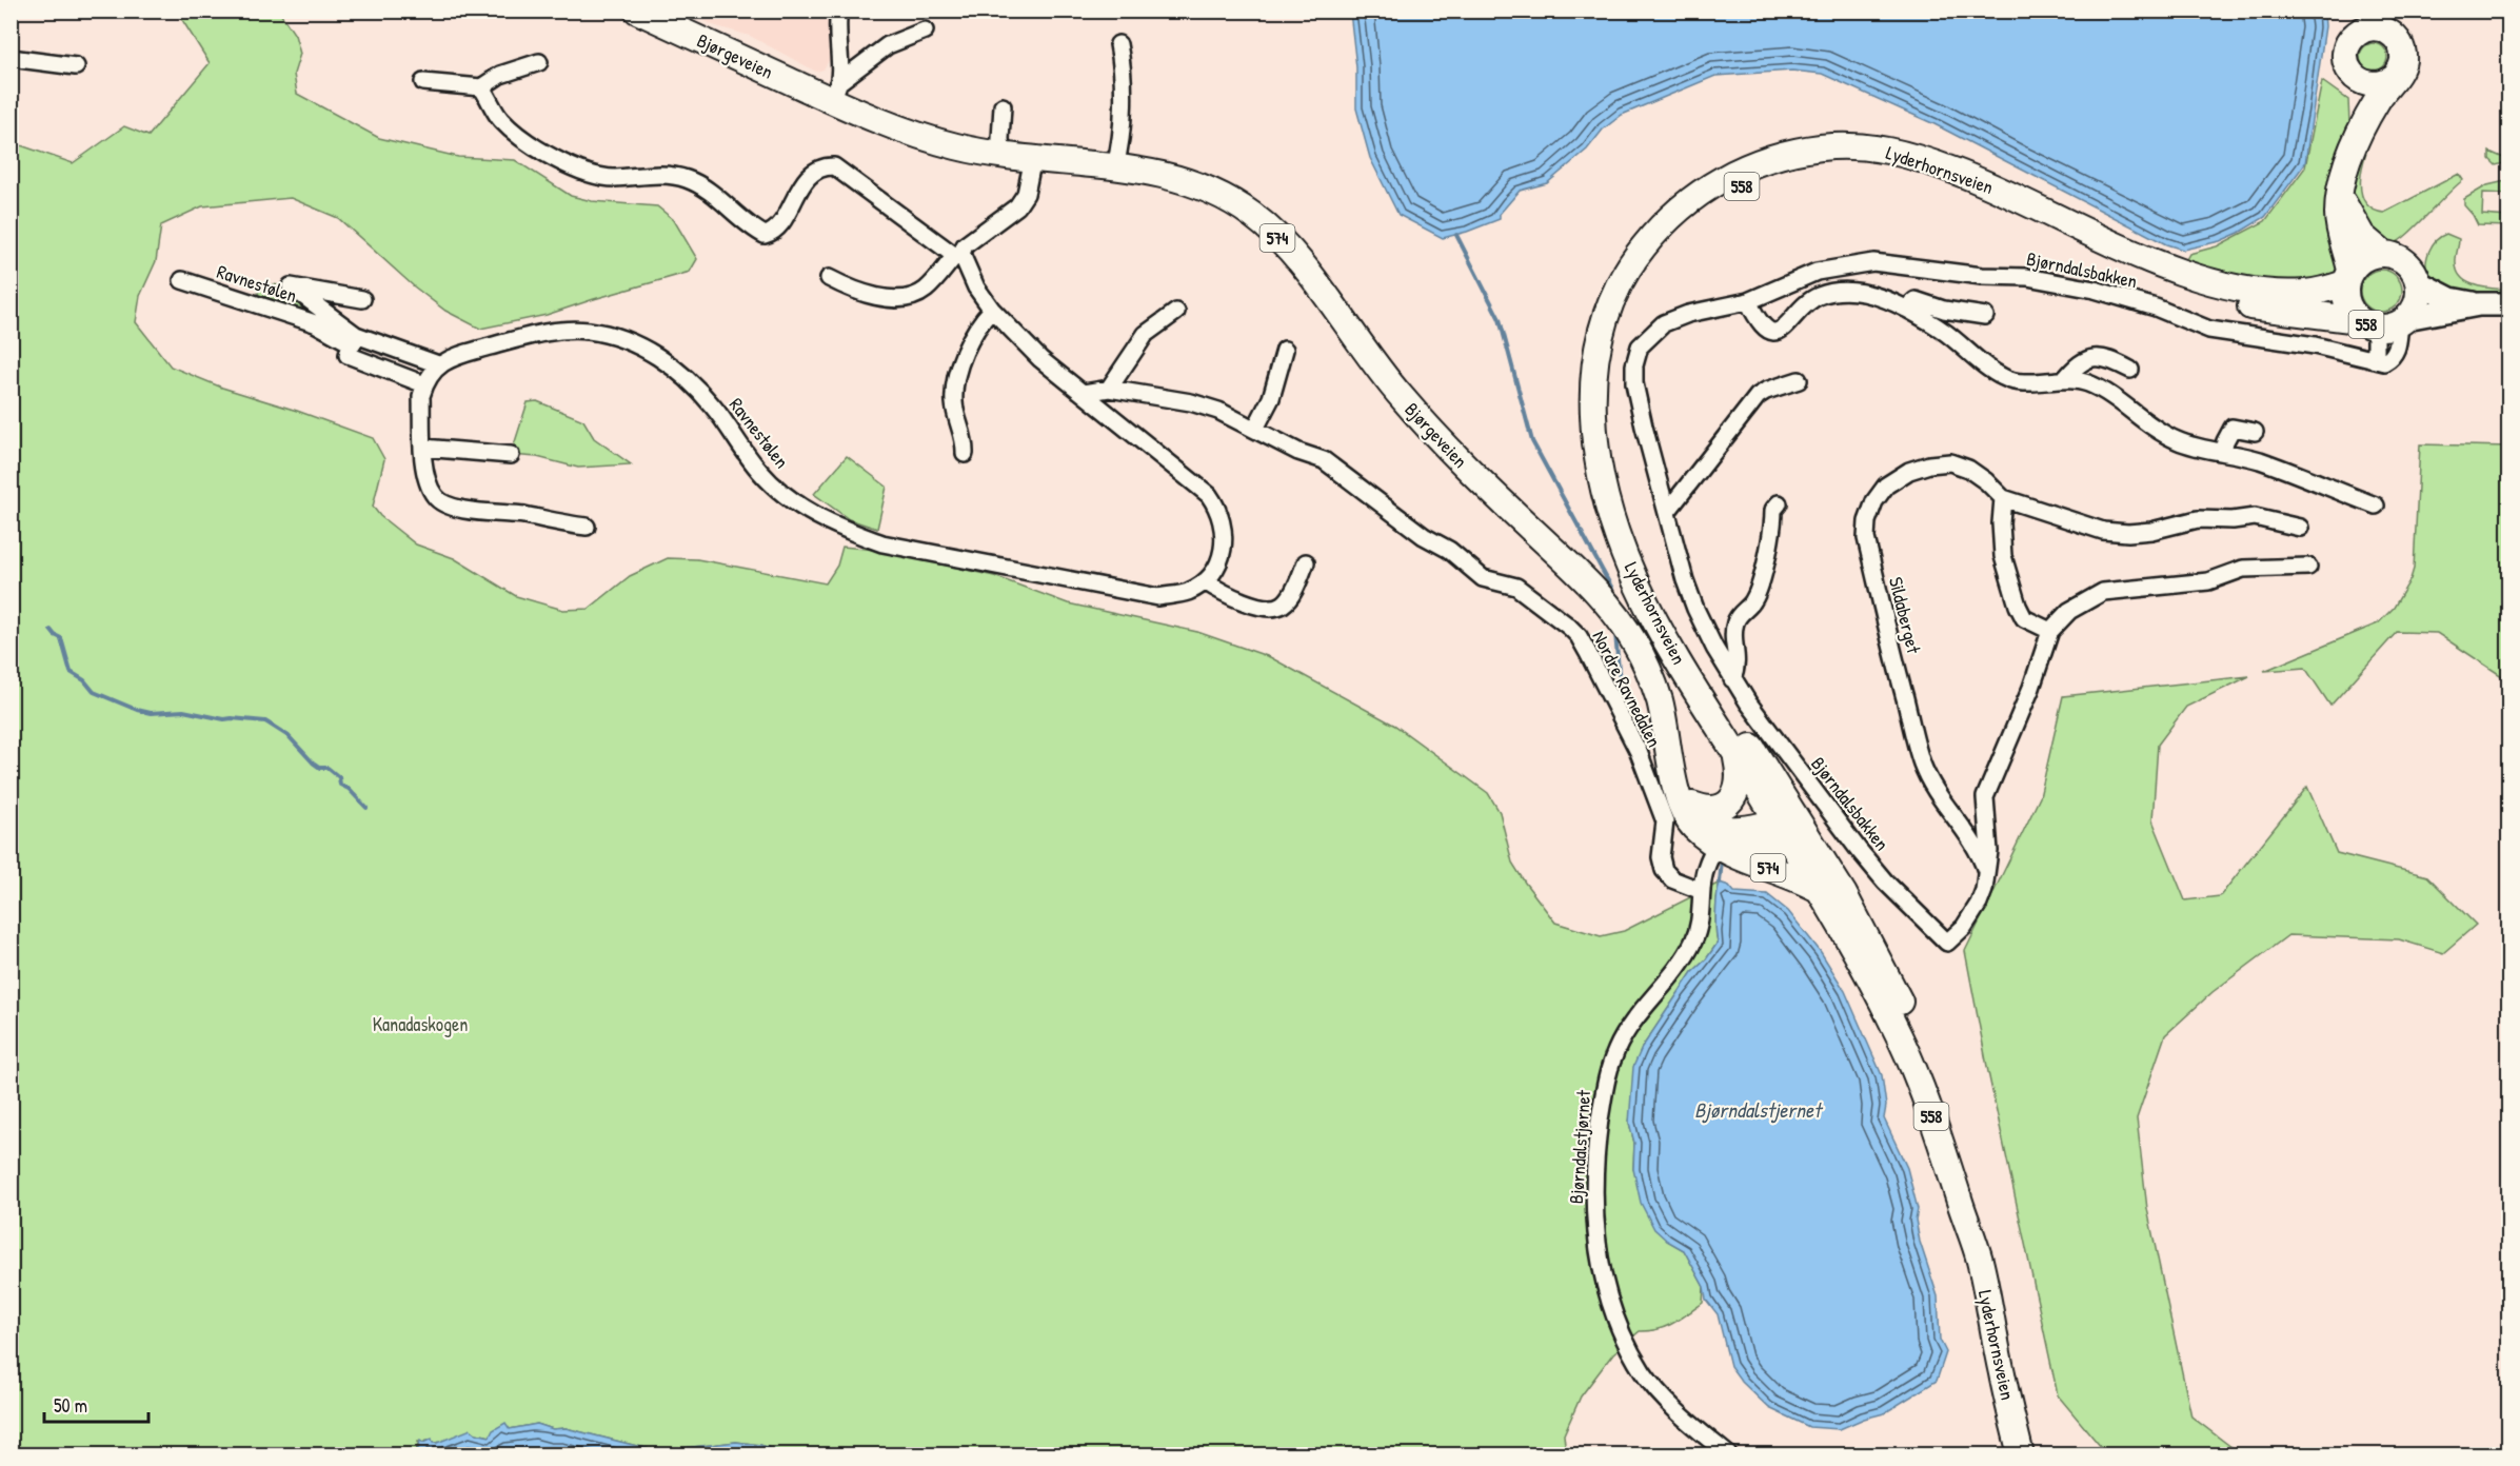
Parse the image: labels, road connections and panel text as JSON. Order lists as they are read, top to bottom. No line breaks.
{"streets":{"main road":["Bjørgeveien","Lyderhornsveien","558","574"],"street":["Bjørndalsbakken","Ravnestølen","Sildaberget","Nordre Ravnedalen","Bjørndalstjørnet"]},"crossings":[["Bjørgeveien","Lyderhornsveien"],["Bjørgeveien","Bjørndalstjørnet"],["Lyderhornsveien","558"],["Lyderhornsveien","Bjørndalsbakken"],["558","Bjørndalsbakken"],["Bjørndalsbakken","Sildaberget"],["Nordre Ravnedalen","Bjørndalstjørnet"]],"water":["Bjørndalstjernet"],"parks":["Kanadaskogen"],"scale_bar":"50 m"}
